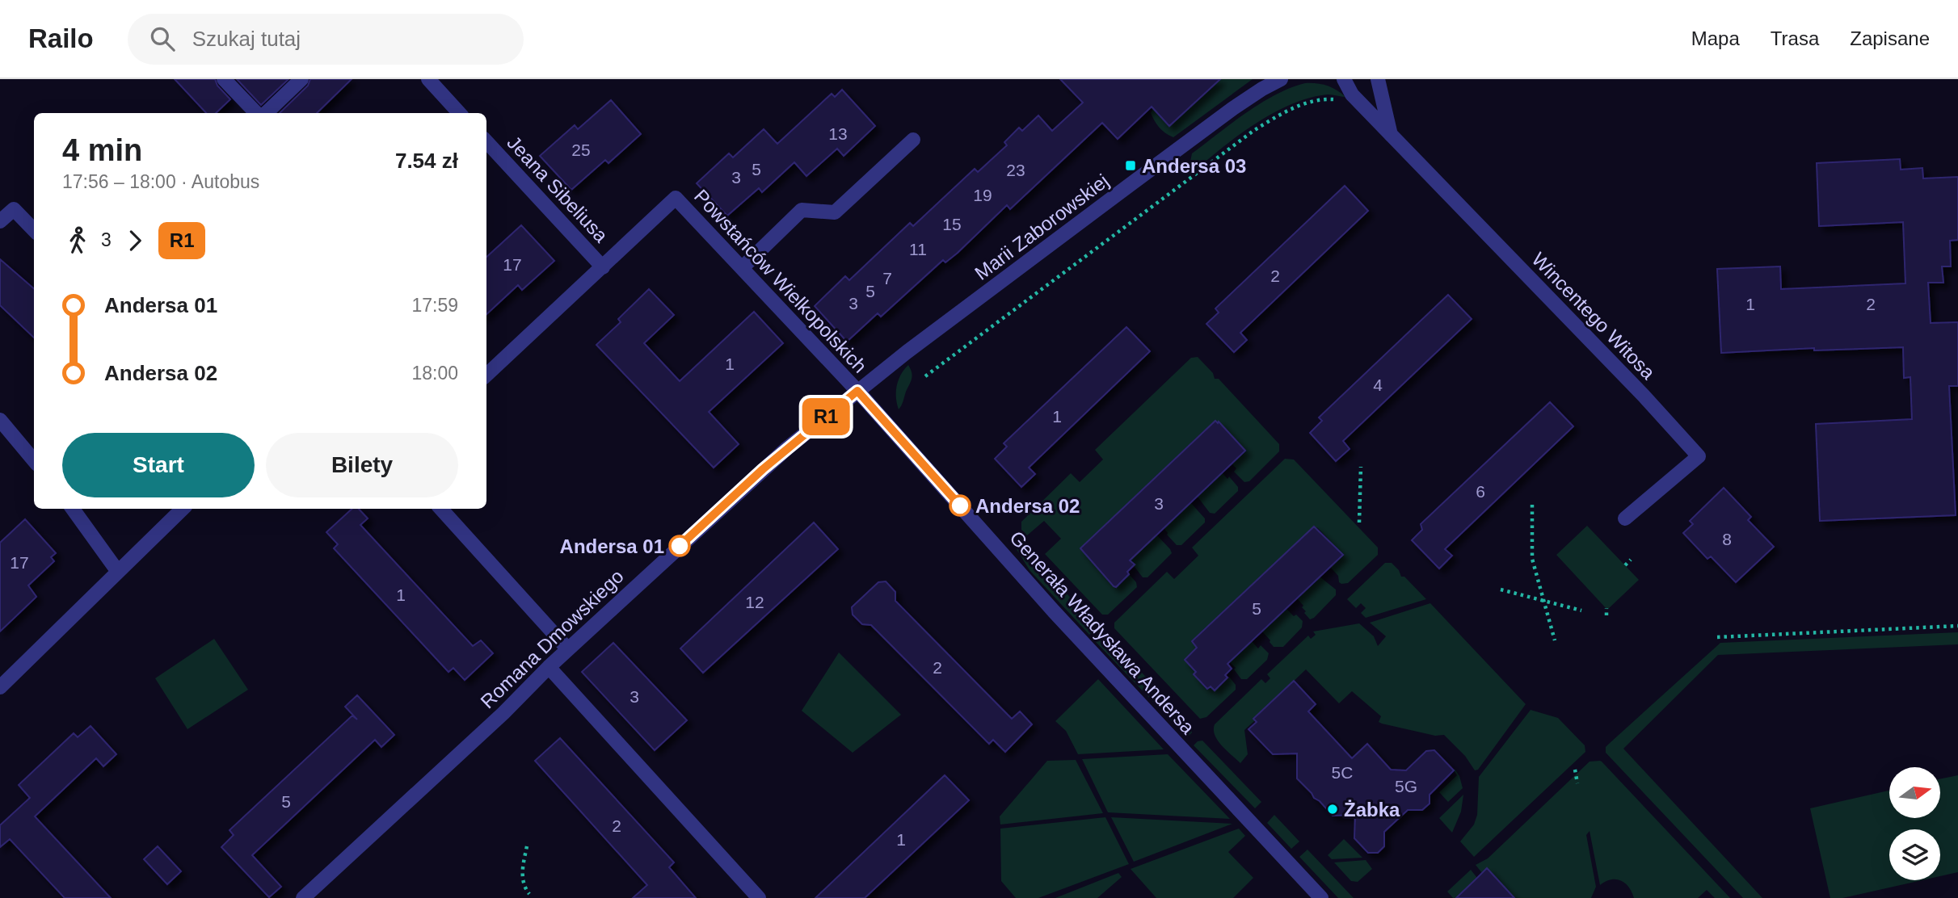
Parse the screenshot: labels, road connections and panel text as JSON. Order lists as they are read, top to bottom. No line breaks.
{"streets":{"street":["Jeana Sibeliusa","Marii Zaborowskiej","Powstańców Wielkopolskich","Wincentego Witosa","Generała Władysława Andersa","Romana Dmowskiego"]},"crossings":[["Jeana Sibeliusa","Powstańców Wielkopolskich"],["Marii Zaborowskiej","Powstańców Wielkopolskich"],["Marii Zaborowskiej","Generała Władysława Andersa"],["Marii Zaborowskiej","Romana Dmowskiego"],["Powstańców Wielkopolskich","Generała Władysława Andersa"],["Powstańców Wielkopolskich","Romana Dmowskiego"],["Generała Władysława Andersa","Romana Dmowskiego"]],"places":{"transit":["Andersa 03"],"other":["Andersa 02","Andersa 01","Żabka"]},"lines":["bus line R1"],"house_numbers":["13","25","5","23","3","19","15","11","17","2","7","5","3","1","2","1","4","1","6","3","8","17","1","12","5","2","3","5C","5G","5","2","1"],"north":"right","page":{"header":"Railo","search":"Szukaj tutaj","nav":["Mapa","Trasa","Zapisane"],"on_map":"R1","heading":["4 min","17:56 – 18:00 · Autobus","7.54 zł"],"legs":["3","R1"],"list":[{"name":"Andersa 01","value":"17:59"},{"name":"Andersa 02","value":"18:00"}],"buttons":["Start","Bilety"]}}
